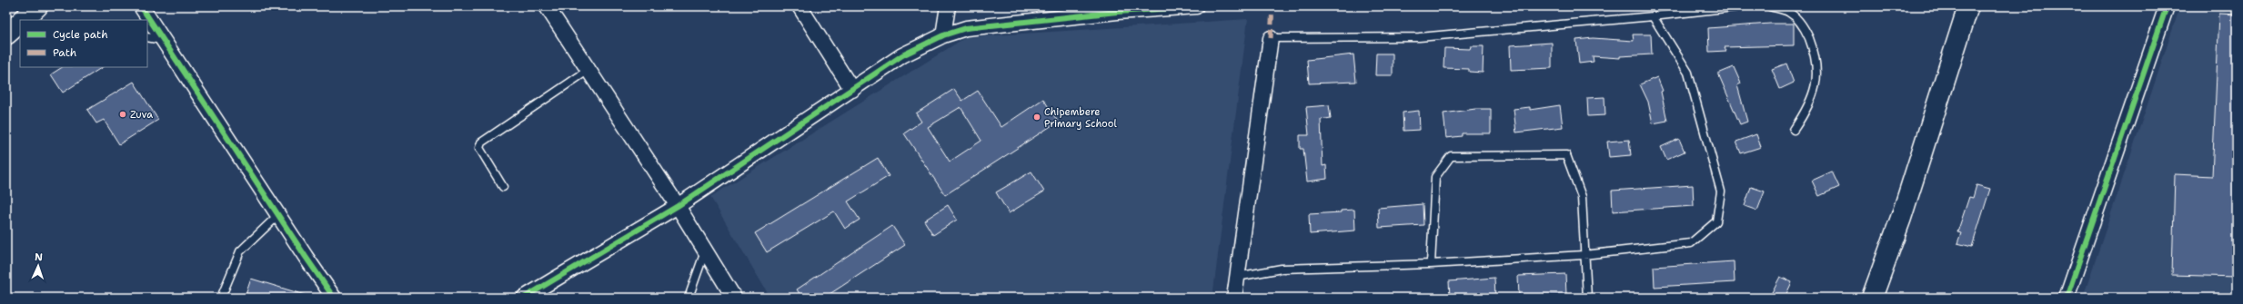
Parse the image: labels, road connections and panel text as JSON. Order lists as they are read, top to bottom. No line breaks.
{"places":["Zuva","Chipembere Primary School"],"legend":["Cycle path","Path"],"north":"top"}
